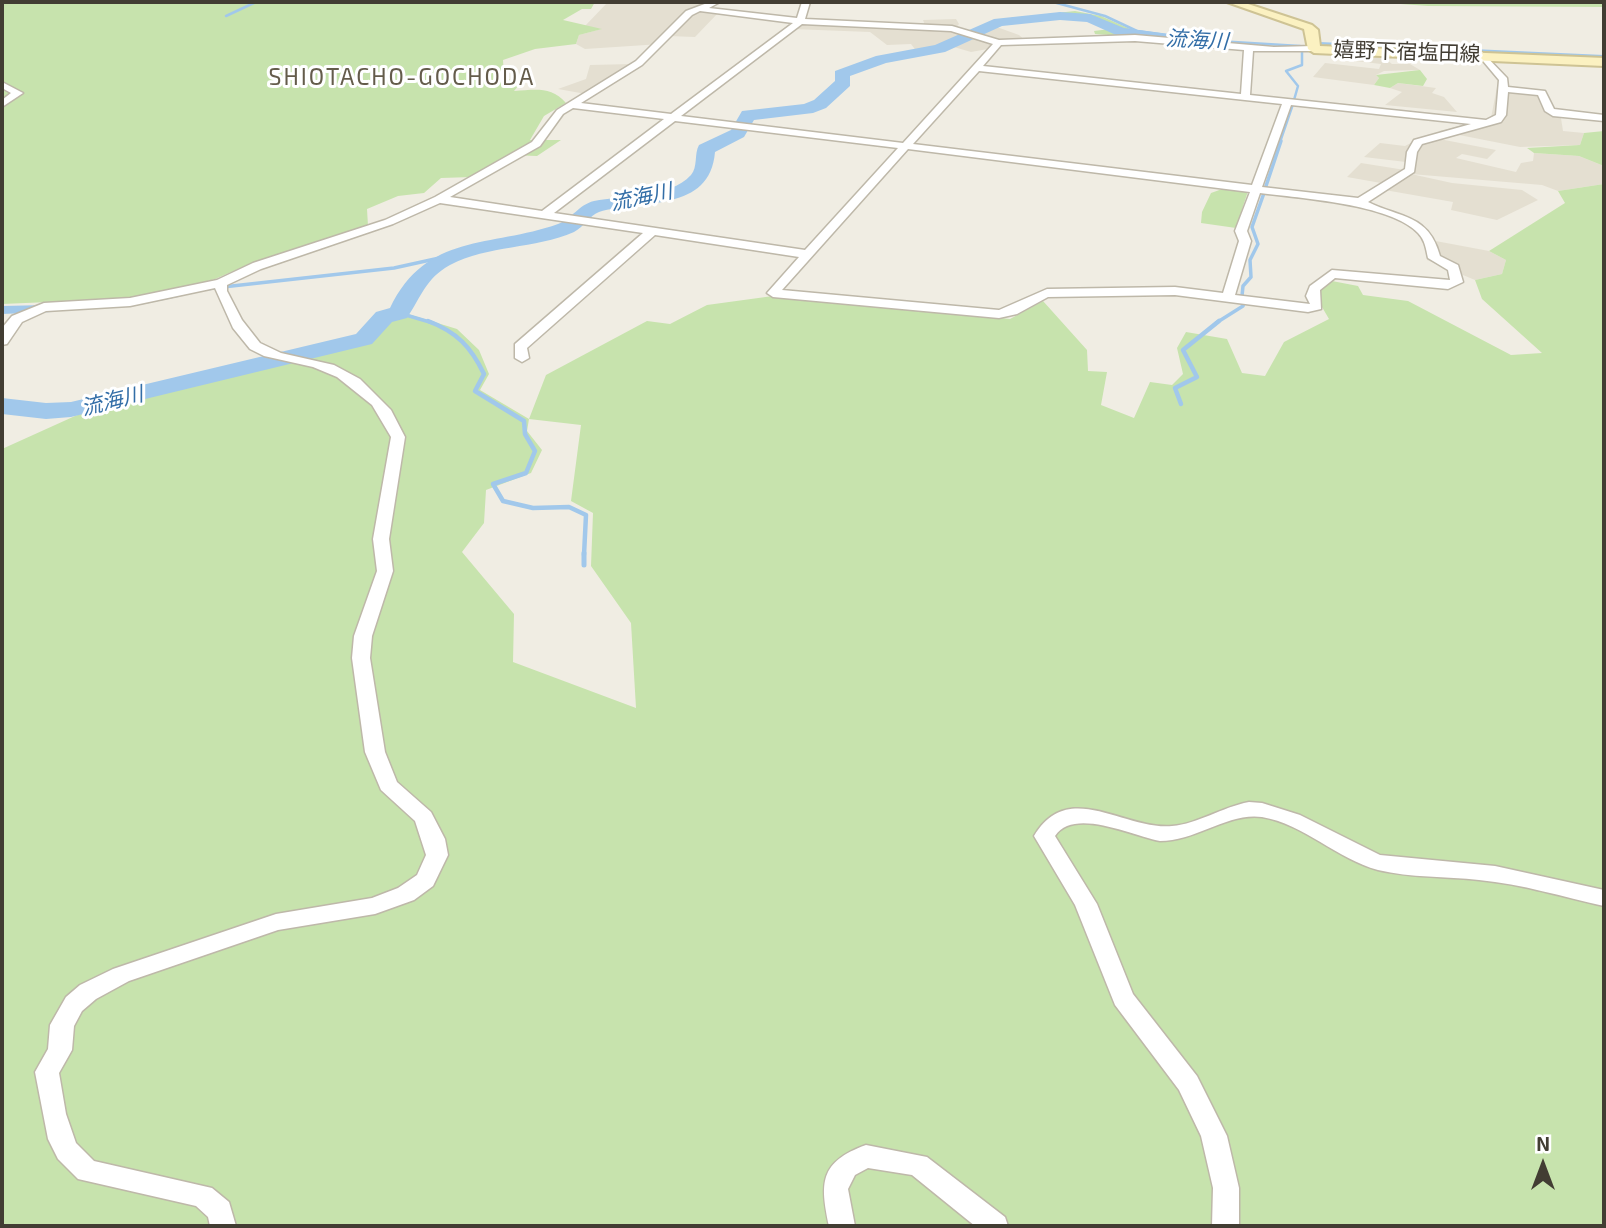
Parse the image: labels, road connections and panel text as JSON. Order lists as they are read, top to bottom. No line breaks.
{"streets":{"main road":["嬉野下宿塩田線"]},"districts":["SHIOTACHO-GOCHODA"],"water":["流海川"],"north":"top"}
